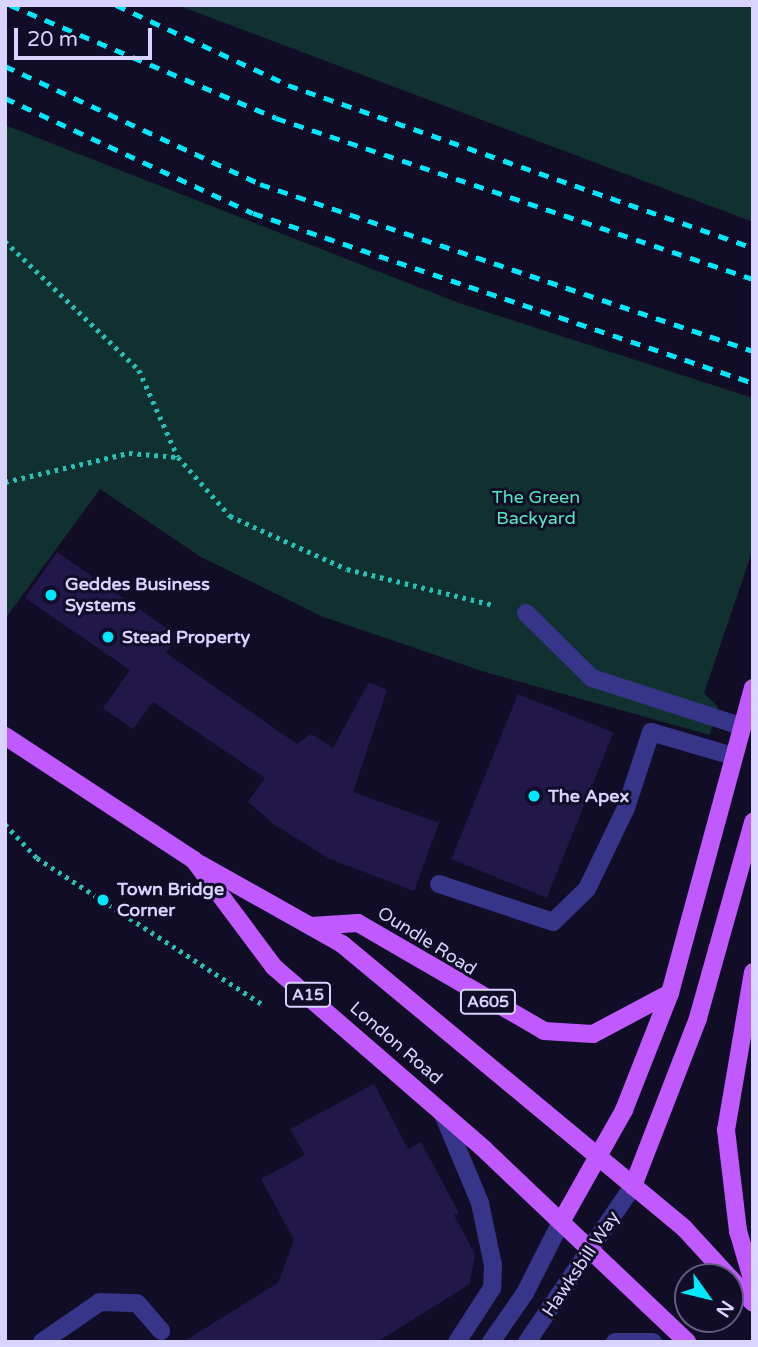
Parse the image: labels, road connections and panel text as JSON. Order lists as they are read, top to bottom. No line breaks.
{"streets":{"main road":["Oundle Road","A15","A605","London Road"],"street":["Hawksbill Way"]},"crossings":[["Oundle Road","A605"],["A605","London Road"],["London Road","Hawksbill Way"]],"parks":["The Green Backyard"],"places":["Geddes Business Systems","Stead Property","The Apex","Town Bridge Corner"],"scale_bar":"20 m","north":"bottom right"}
